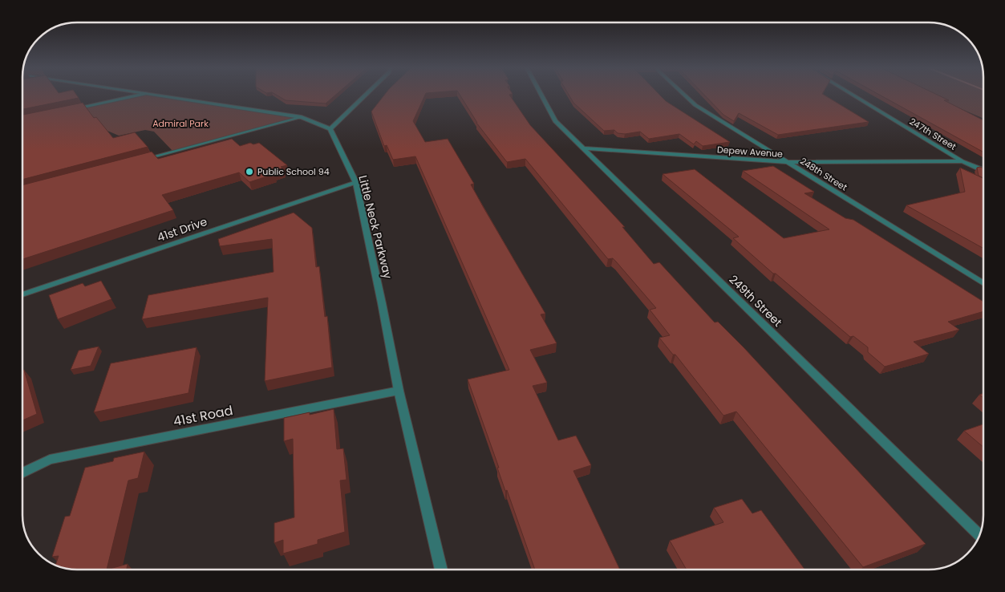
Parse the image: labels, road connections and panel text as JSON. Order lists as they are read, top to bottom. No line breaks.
{"streets":{"street":["247th Street","Depew Avenue","248th Street","Little Neck Parkway","41st Drive","249th Street","41st Road"]},"crossings":[["247th Street","Depew Avenue"],["Depew Avenue","248th Street"],["Depew Avenue","249th Street"],["Little Neck Parkway","41st Drive"],["Little Neck Parkway","41st Road"]],"parks":["Admiral Park"],"places":["Public School 94"]}
